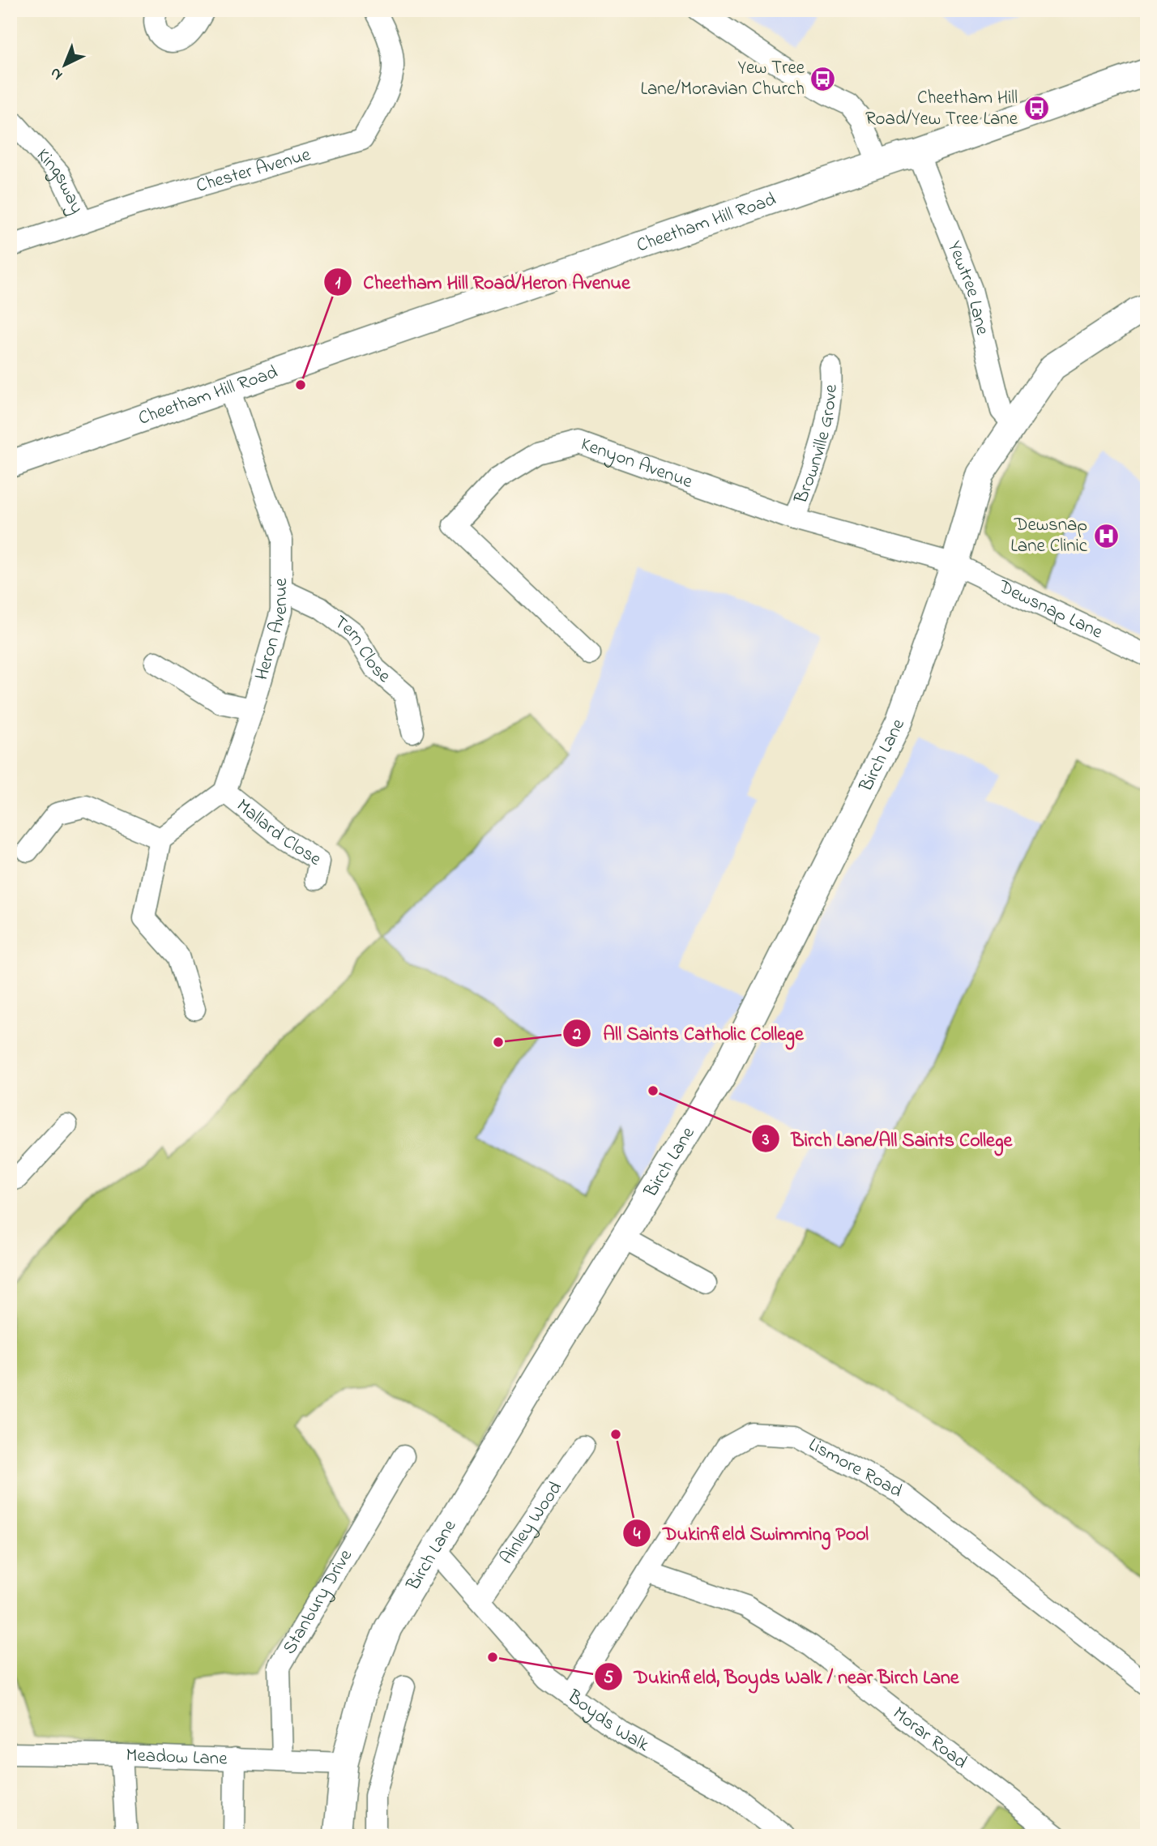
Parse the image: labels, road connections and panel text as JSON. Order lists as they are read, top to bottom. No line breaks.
{"streets":{"main road":["Cheetham Hill Road","Birch Lane"],"street":["Chester Avenue","Kingsway","Yewtree Lane","Brownville Grove","Kenyon Avenue","Dewsnap Lane","Heron Avenue","Tern Close","Mallard Close","Lismore Road","Ainley Wood","Stanbury Drive","Boyds Walk","Morar Road","Meadow Lane"]},"crossings":[["Chester Avenue","Kingsway"],["Cheetham Hill Road","Yewtree Lane"],["Cheetham Hill Road","Heron Avenue"],["Yewtree Lane","Birch Lane"],["Brownville Grove","Kenyon Avenue"],["Kenyon Avenue","Dewsnap Lane"],["Kenyon Avenue","Birch Lane"],["Dewsnap Lane","Birch Lane"],["Heron Avenue","Tern Close"],["Heron Avenue","Mallard Close"],["Birch Lane","Boyds Walk"],["Birch Lane","Meadow Lane"],["Lismore Road","Boyds Walk"],["Lismore Road","Morar Road"],["Ainley Wood","Boyds Walk"],["Stanbury Drive","Meadow Lane"]],"places":{"bus stop":["Yew Tree Lane/Moravian Church","Cheetham Hill Road/Yew Tree Lane"],"other":["Cheetham Hill Road/Heron Avenue","All Saints Catholic College","Birch Lane/All Saints College","Dukinfield Swimming Pool","Dukinfield, Boyds Walk / near Birch Lane"],"hospital":["Dewsnap Lane Clinic"]},"north":"bottom left"}
